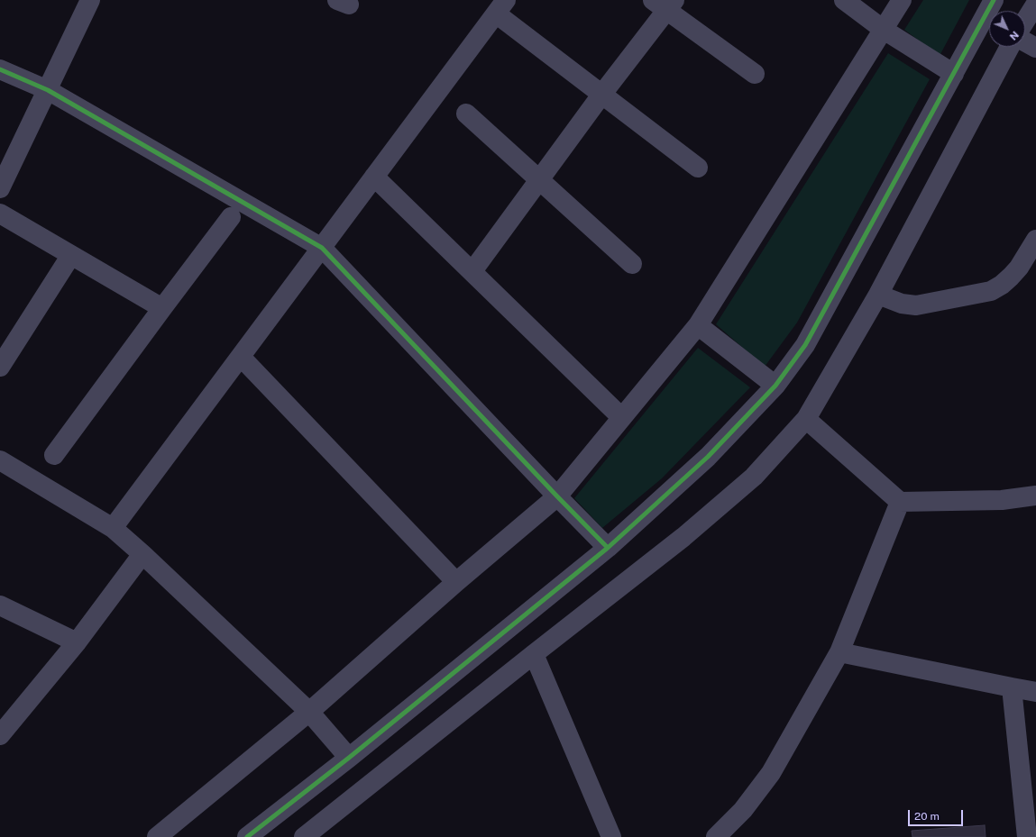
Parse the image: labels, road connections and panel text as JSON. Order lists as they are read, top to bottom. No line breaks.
{"scale_bar":"20 m","north":"bottom right"}
